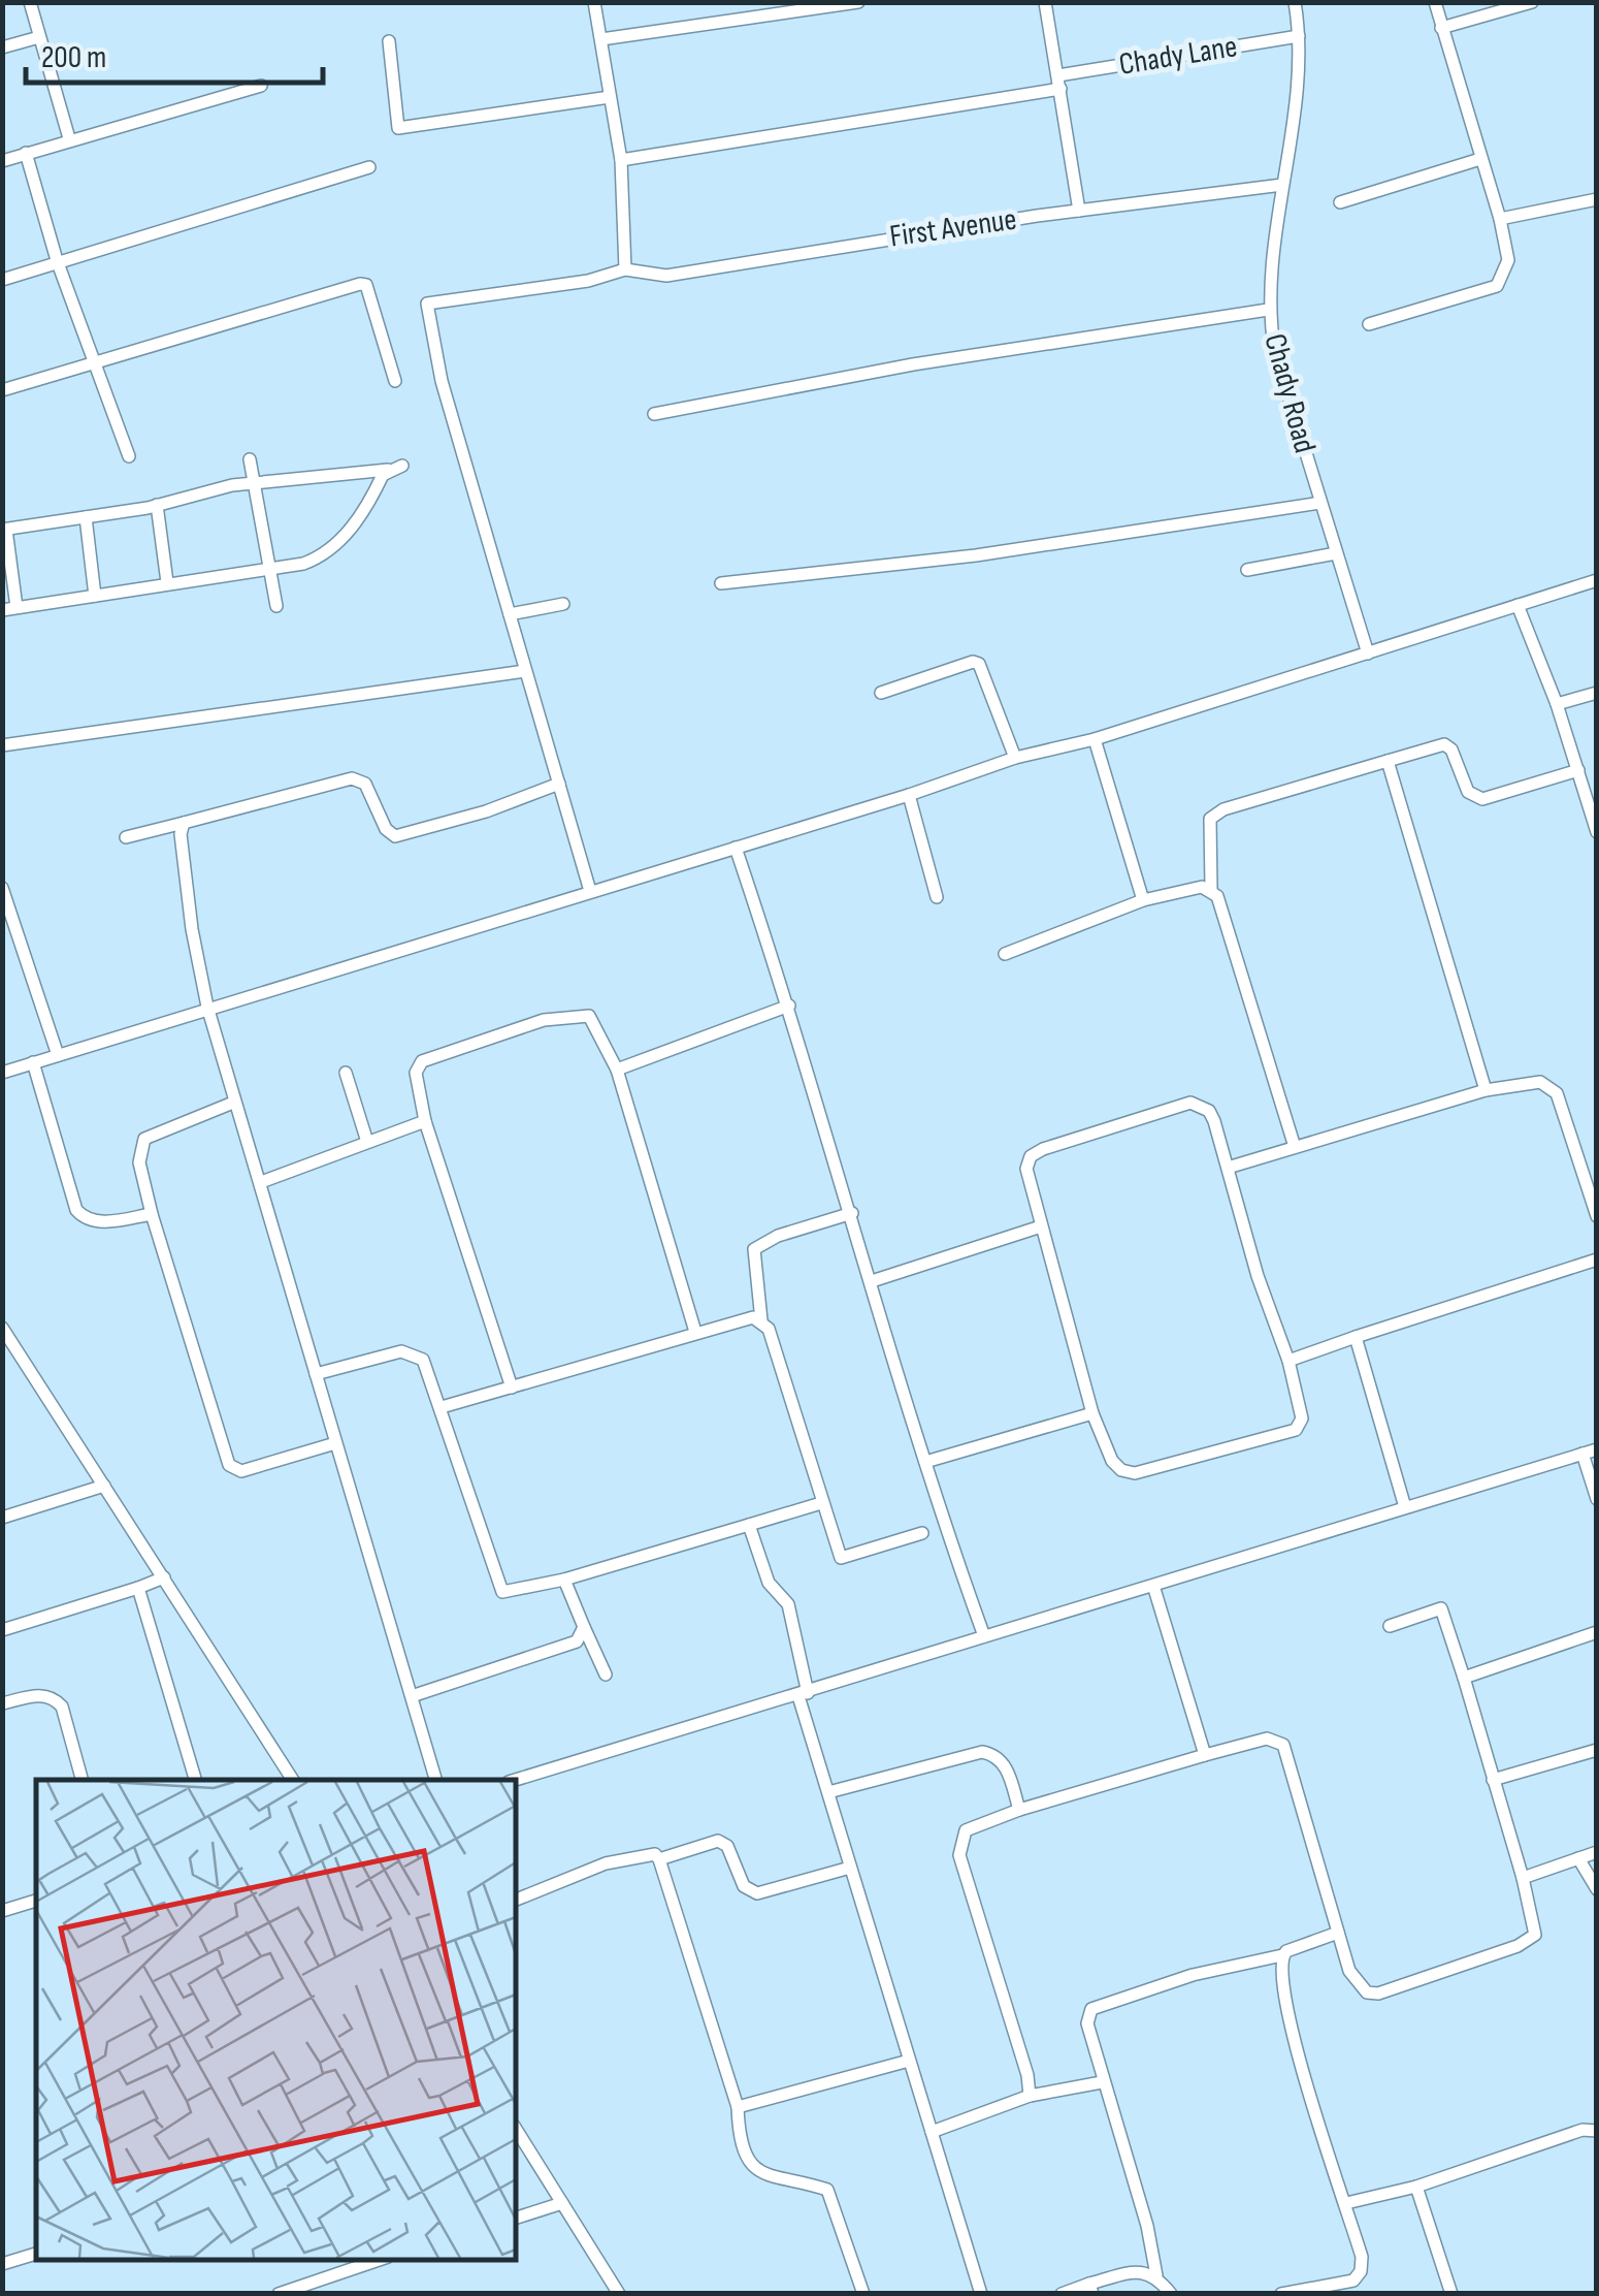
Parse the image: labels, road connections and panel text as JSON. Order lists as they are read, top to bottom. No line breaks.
{"streets":{"street":["Chady Lane","First Avenue","Chady Road"]},"crossings":[["Chady Lane","Chady Road"],["First Avenue","Chady Road"]],"scale_bar":"200 m"}
